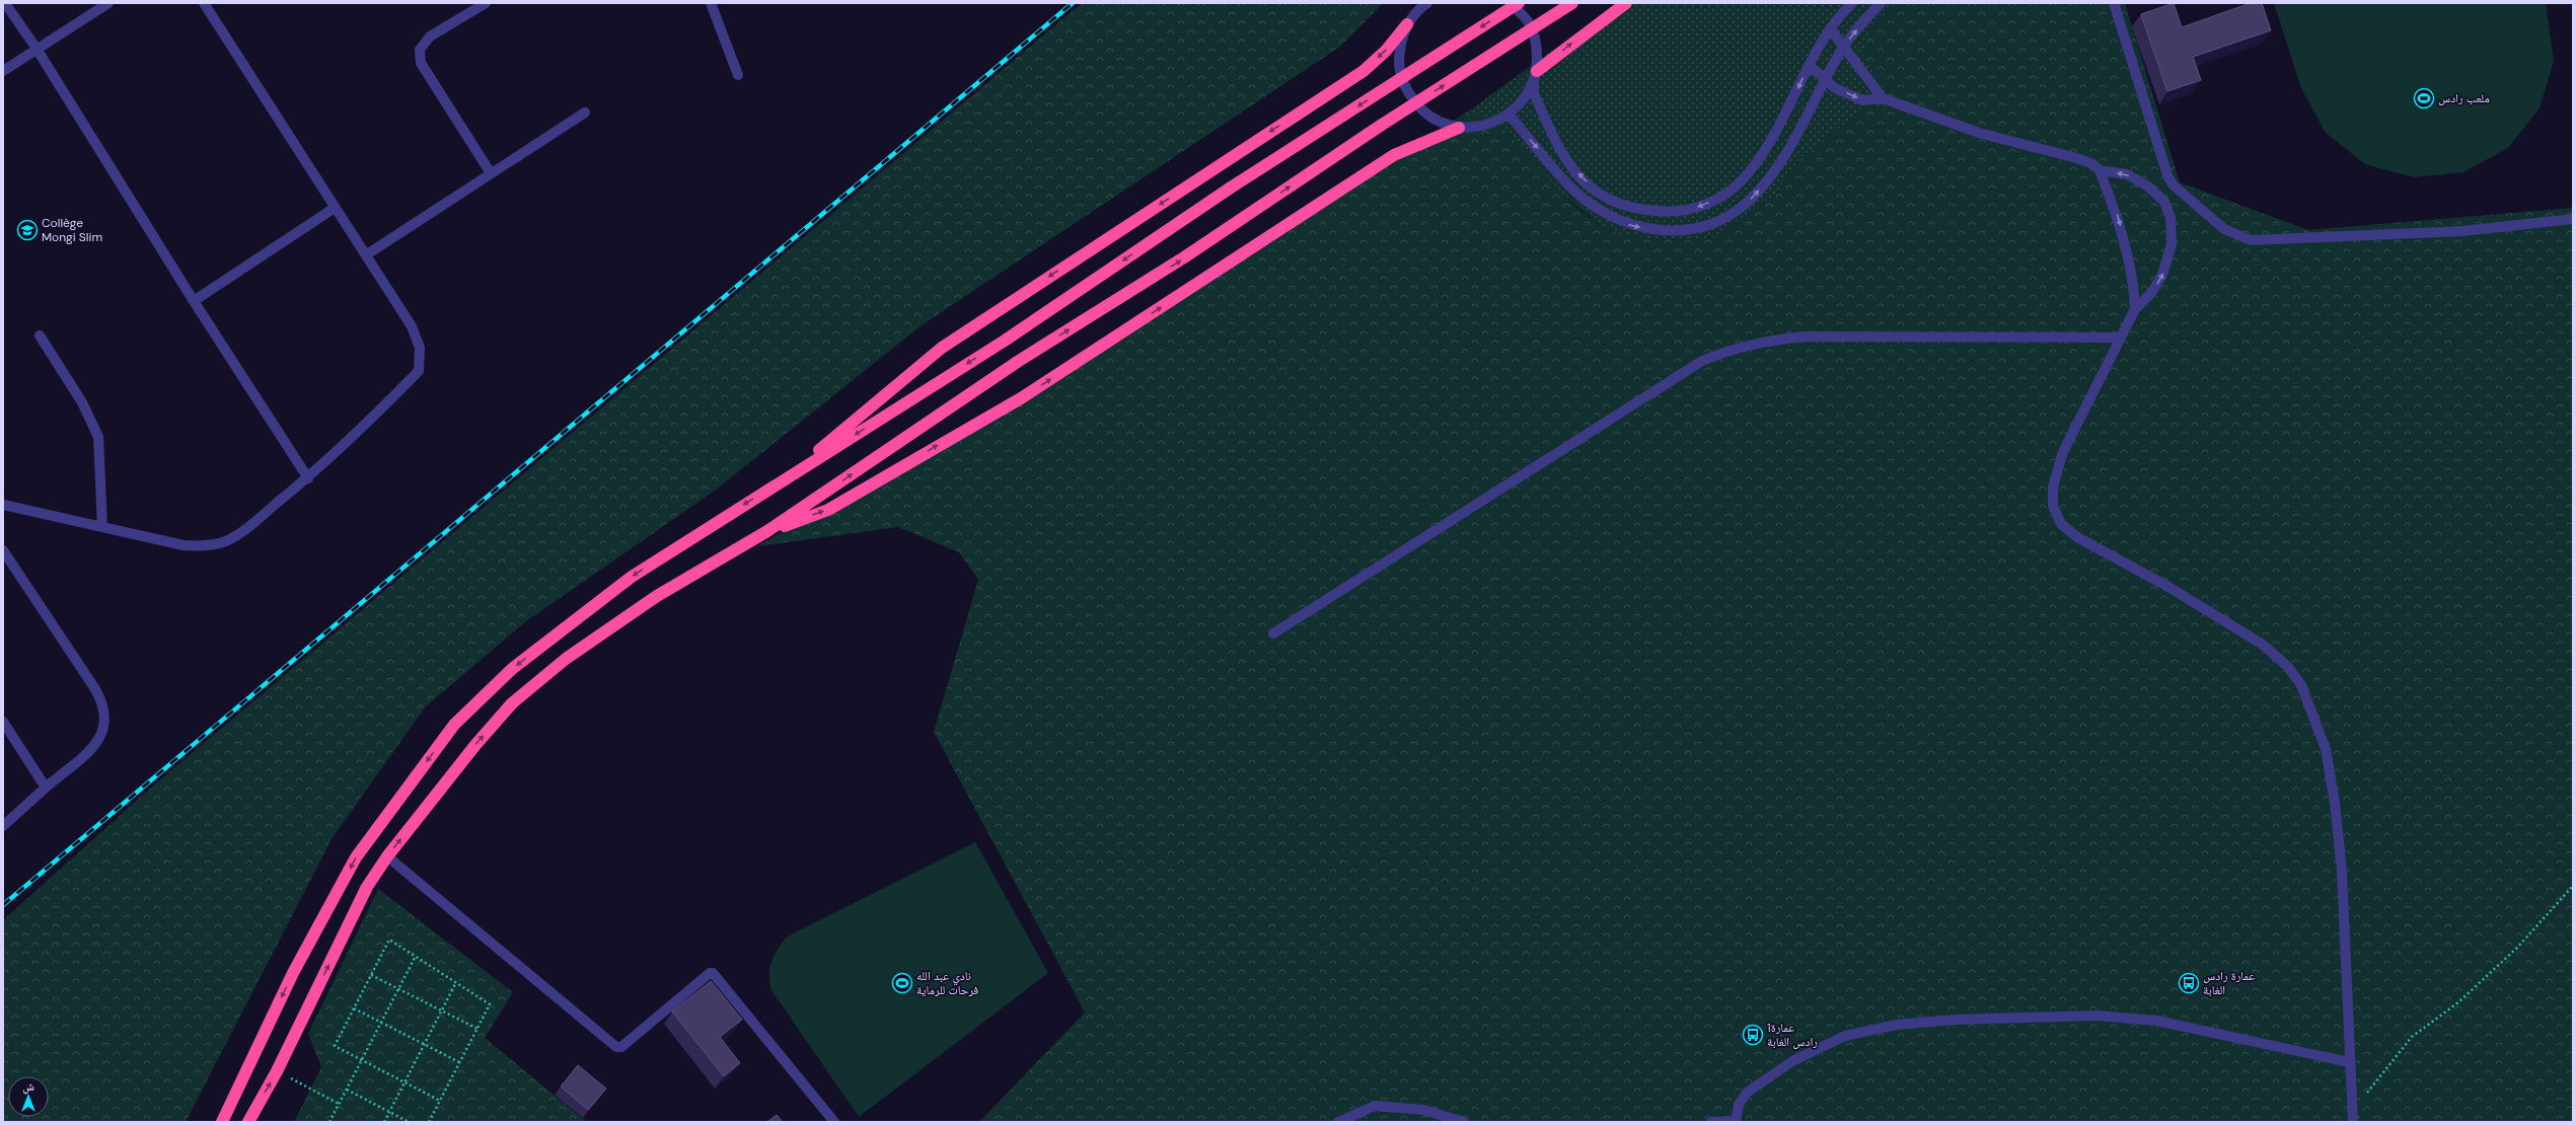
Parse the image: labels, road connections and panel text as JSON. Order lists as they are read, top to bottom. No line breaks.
{"places":{"sports":["ملعب رادس","نادي عبد الله فرحات للرماية"],"school or university":["Collège Mongi Slim"],"bus stop":["عمارة رادس الغابة","1عمارة رادس الغابة"]},"north":"top"}
